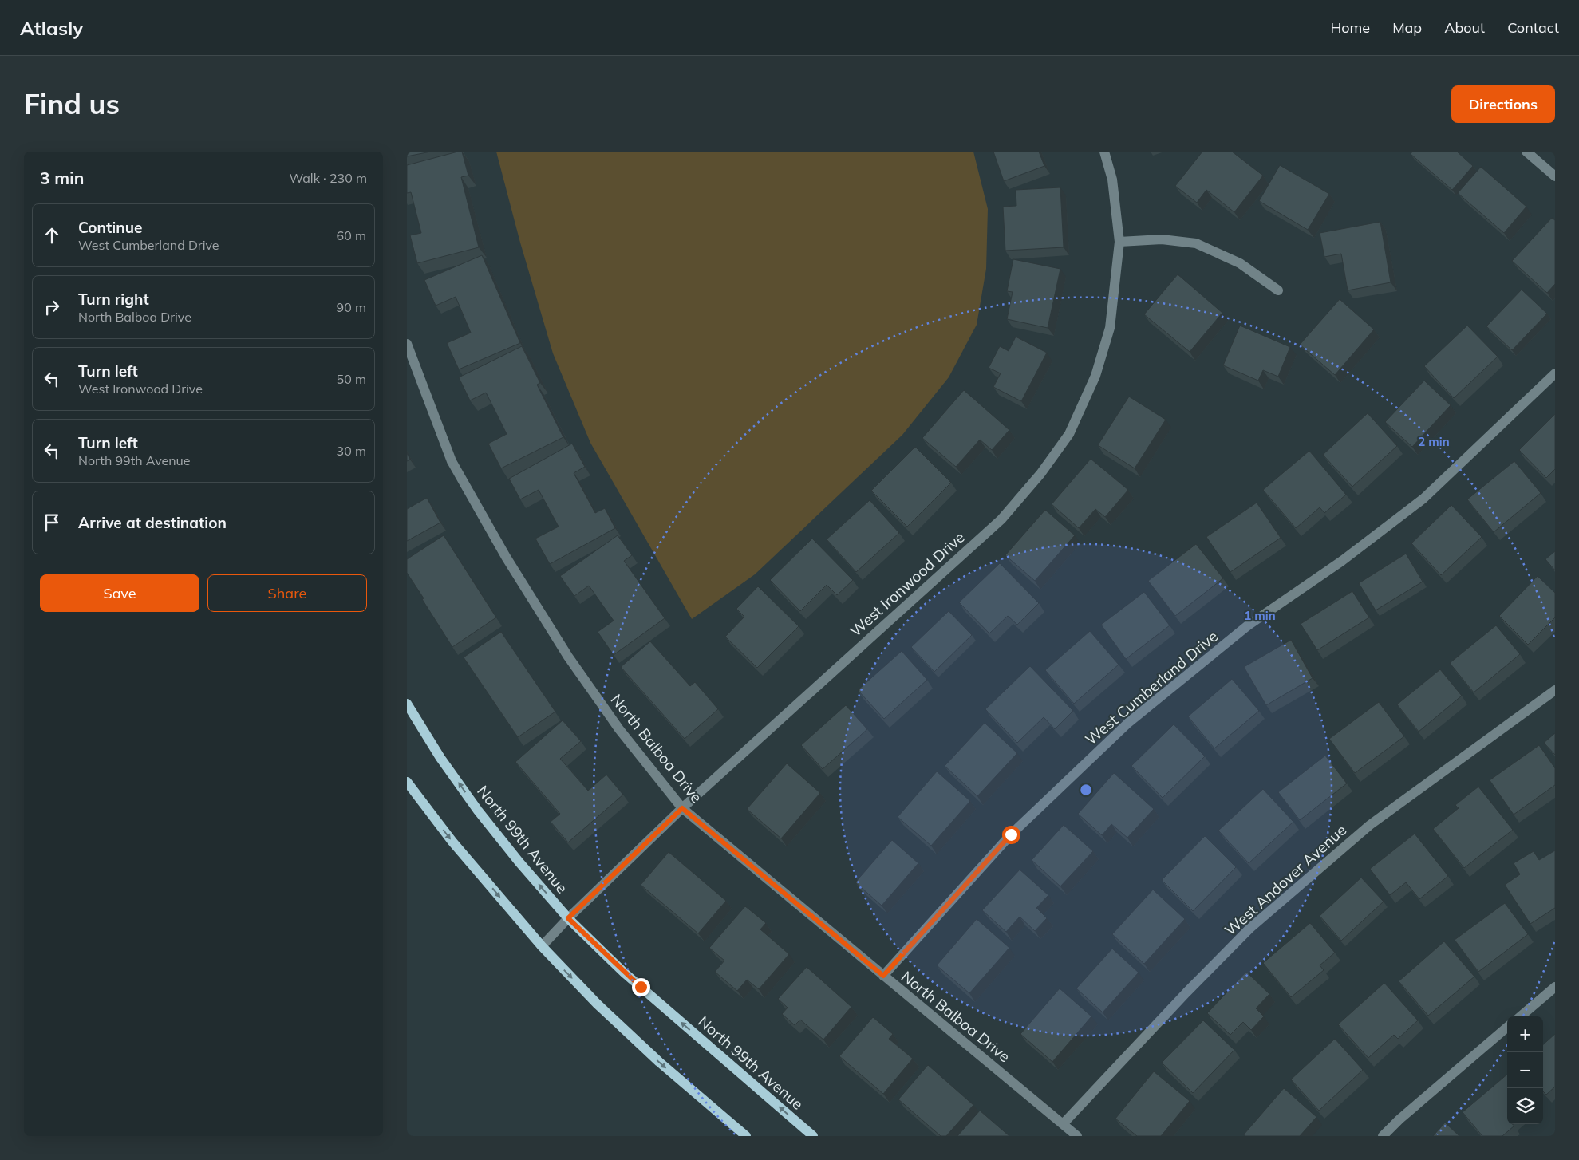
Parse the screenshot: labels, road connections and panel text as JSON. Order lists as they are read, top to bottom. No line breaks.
{"streets":{"main road":["North 99th Avenue"],"street":["West Ironwood Drive","West Cumberland Drive","North Balboa Drive","West Andover Avenue"]},"crossings":[["West Ironwood Drive","North Balboa Drive"],["West Ironwood Drive","North 99th Avenue"],["West Cumberland Drive","North Balboa Drive"],["North Balboa Drive","West Andover Avenue"]],"page":{"header":"Atlasly","nav":["Home","Map","About","Contact"],"buttons":["Directions",["Save","Share"]],"title":"Find us","heading":["3 min","Walk · 230 m"],"list":[["Continue","West Cumberland Drive","60 m"],["Turn right","North Balboa Drive","90 m"],["Turn left","West Ironwood Drive","50 m"],["Turn left","North 99th Avenue","30 m"],"Arrive at destination"],"map_buttons":["+","−"]},"rings":["2 min","1 min"]}
